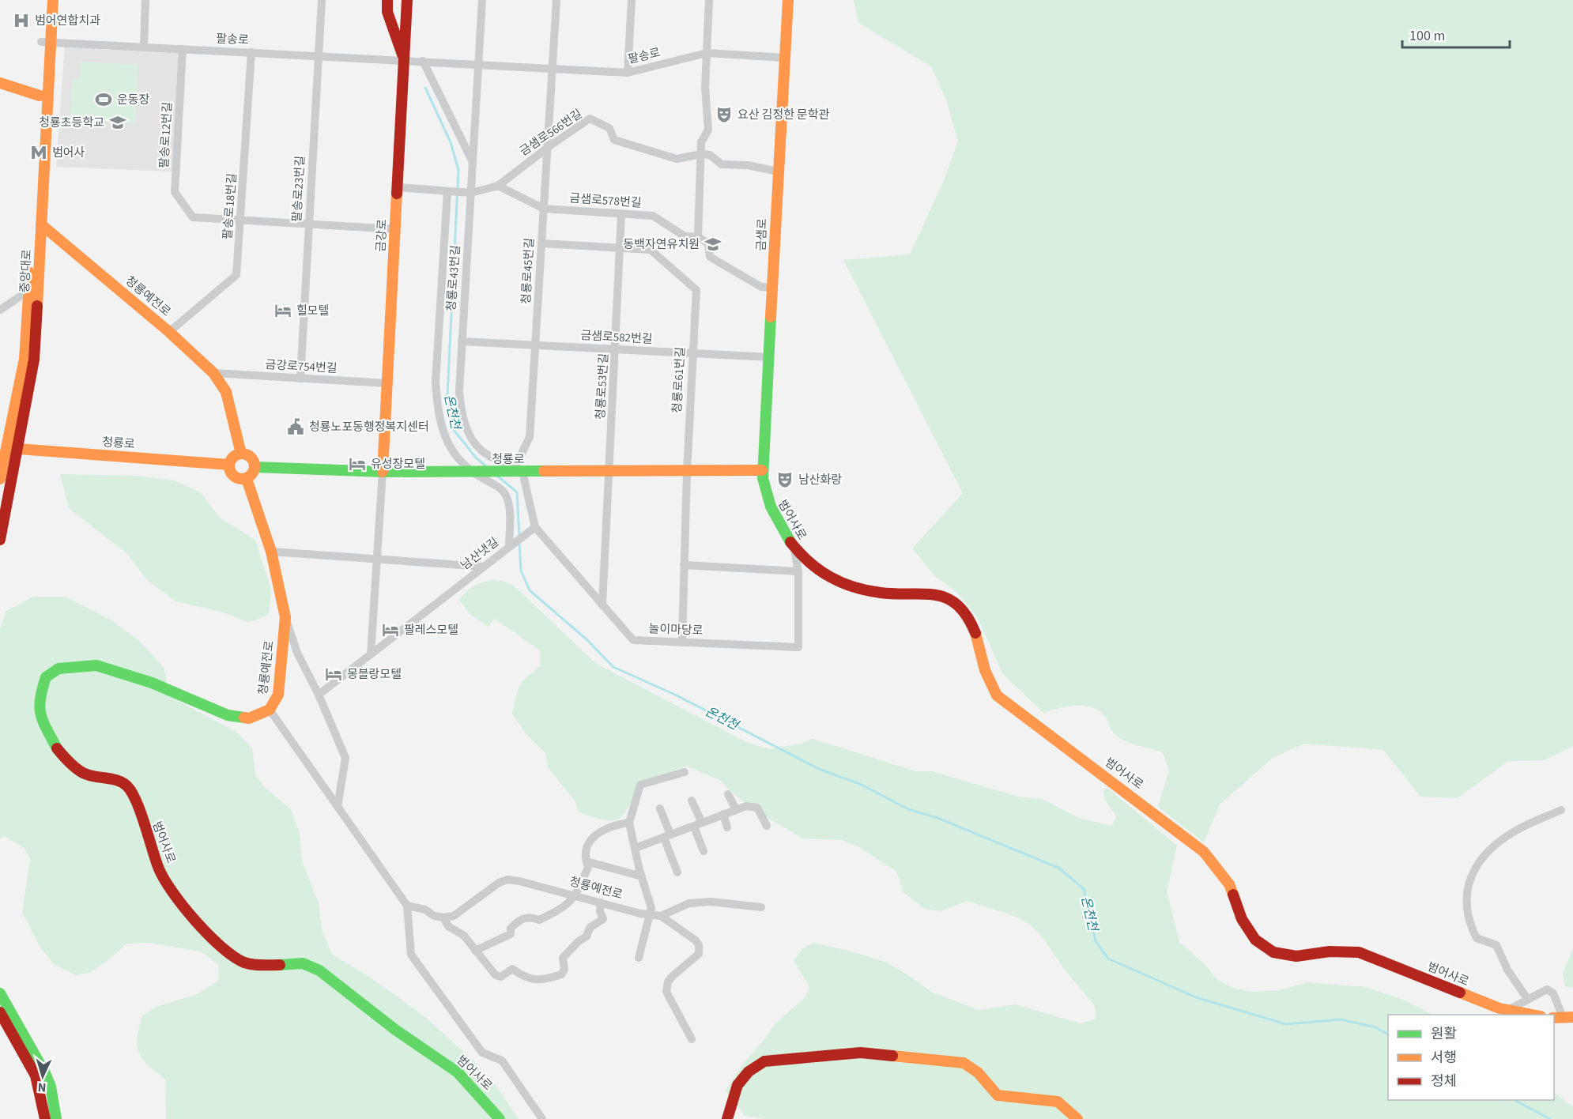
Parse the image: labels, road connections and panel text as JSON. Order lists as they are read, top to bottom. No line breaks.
{"streets":{"street":["팔송로","금샘로566번길","팔송로12번길","팔송로23번길","금샘로578번길","팔송로18번길","금샘로","금강로","중앙대로","청룡로45번길","청룡로43번길","청룡예전로","금샘로582번길","금강로754번길","청룡로61번길","청룡로53번길","청룡로","범어사로","남산냇길","놀이마당로"]},"crossings":[["팔송로","팔송로12번길"],["팔송로","팔송로23번길"],["팔송로","팔송로18번길"],["팔송로","금샘로"],["팔송로","금강로"],["팔송로","중앙대로"],["팔송로","청룡로45번길"],["팔송로","청룡로43번길"],["금샘로566번길","금샘로578번길"],["금샘로566번길","청룡로45번길"],["팔송로12번길","팔송로18번길"],["팔송로23번길","금강로754번길"],["금샘로578번길","청룡로45번길"],["금샘로578번길","청룡로53번길"],["팔송로18번길","청룡예전로"],["금샘로","금샘로582번길"],["금샘로","청룡로"],["금샘로","범어사로"],["금강로","금강로754번길"],["금강로","청룡로"],["중앙대로","청룡예전로"],["중앙대로","청룡로"],["청룡로45번길","청룡로43번길"],["청룡로45번길","금샘로582번길"],["청룡로45번길","청룡로"],["청룡로45번길","놀이마당로"],["청룡로43번길","금샘로582번길"],["청룡로43번길","청룡로"],["청룡로43번길","놀이마당로"],["청룡예전로","금강로754번길"],["청룡예전로","청룡로"],["청룡예전로","범어사로"],["금샘로582번길","청룡로61번길"],["금샘로582번길","청룡로53번길"],["청룡로61번길","청룡로53번길"],["청룡로61번길","청룡로"],["청룡로61번길","놀이마당로"],["청룡로53번길","청룡로"],["청룡로53번길","놀이마당로"],["청룡로","범어사로"],["청룡로","남산냇길"],["청룡로","놀이마당로"],["범어사로","놀이마당로"]],"water":["온천천"],"places":{"hospital":["범어연합치과"],"sports":["운동장"],"theatre":["요산 김정한 문학관","남산화랑"],"school or university":["청룡초등학교","동백자연유치원"],"metro station":["범어사"],"hotel":["힐모텔","유성장모텔","팔레스모텔","몽블랑모텔"],"public building":["청룡노포동행정복지센터"]},"legend":["원활","서행","정체"],"scale_bar":"100 m","north":"bottom"}
